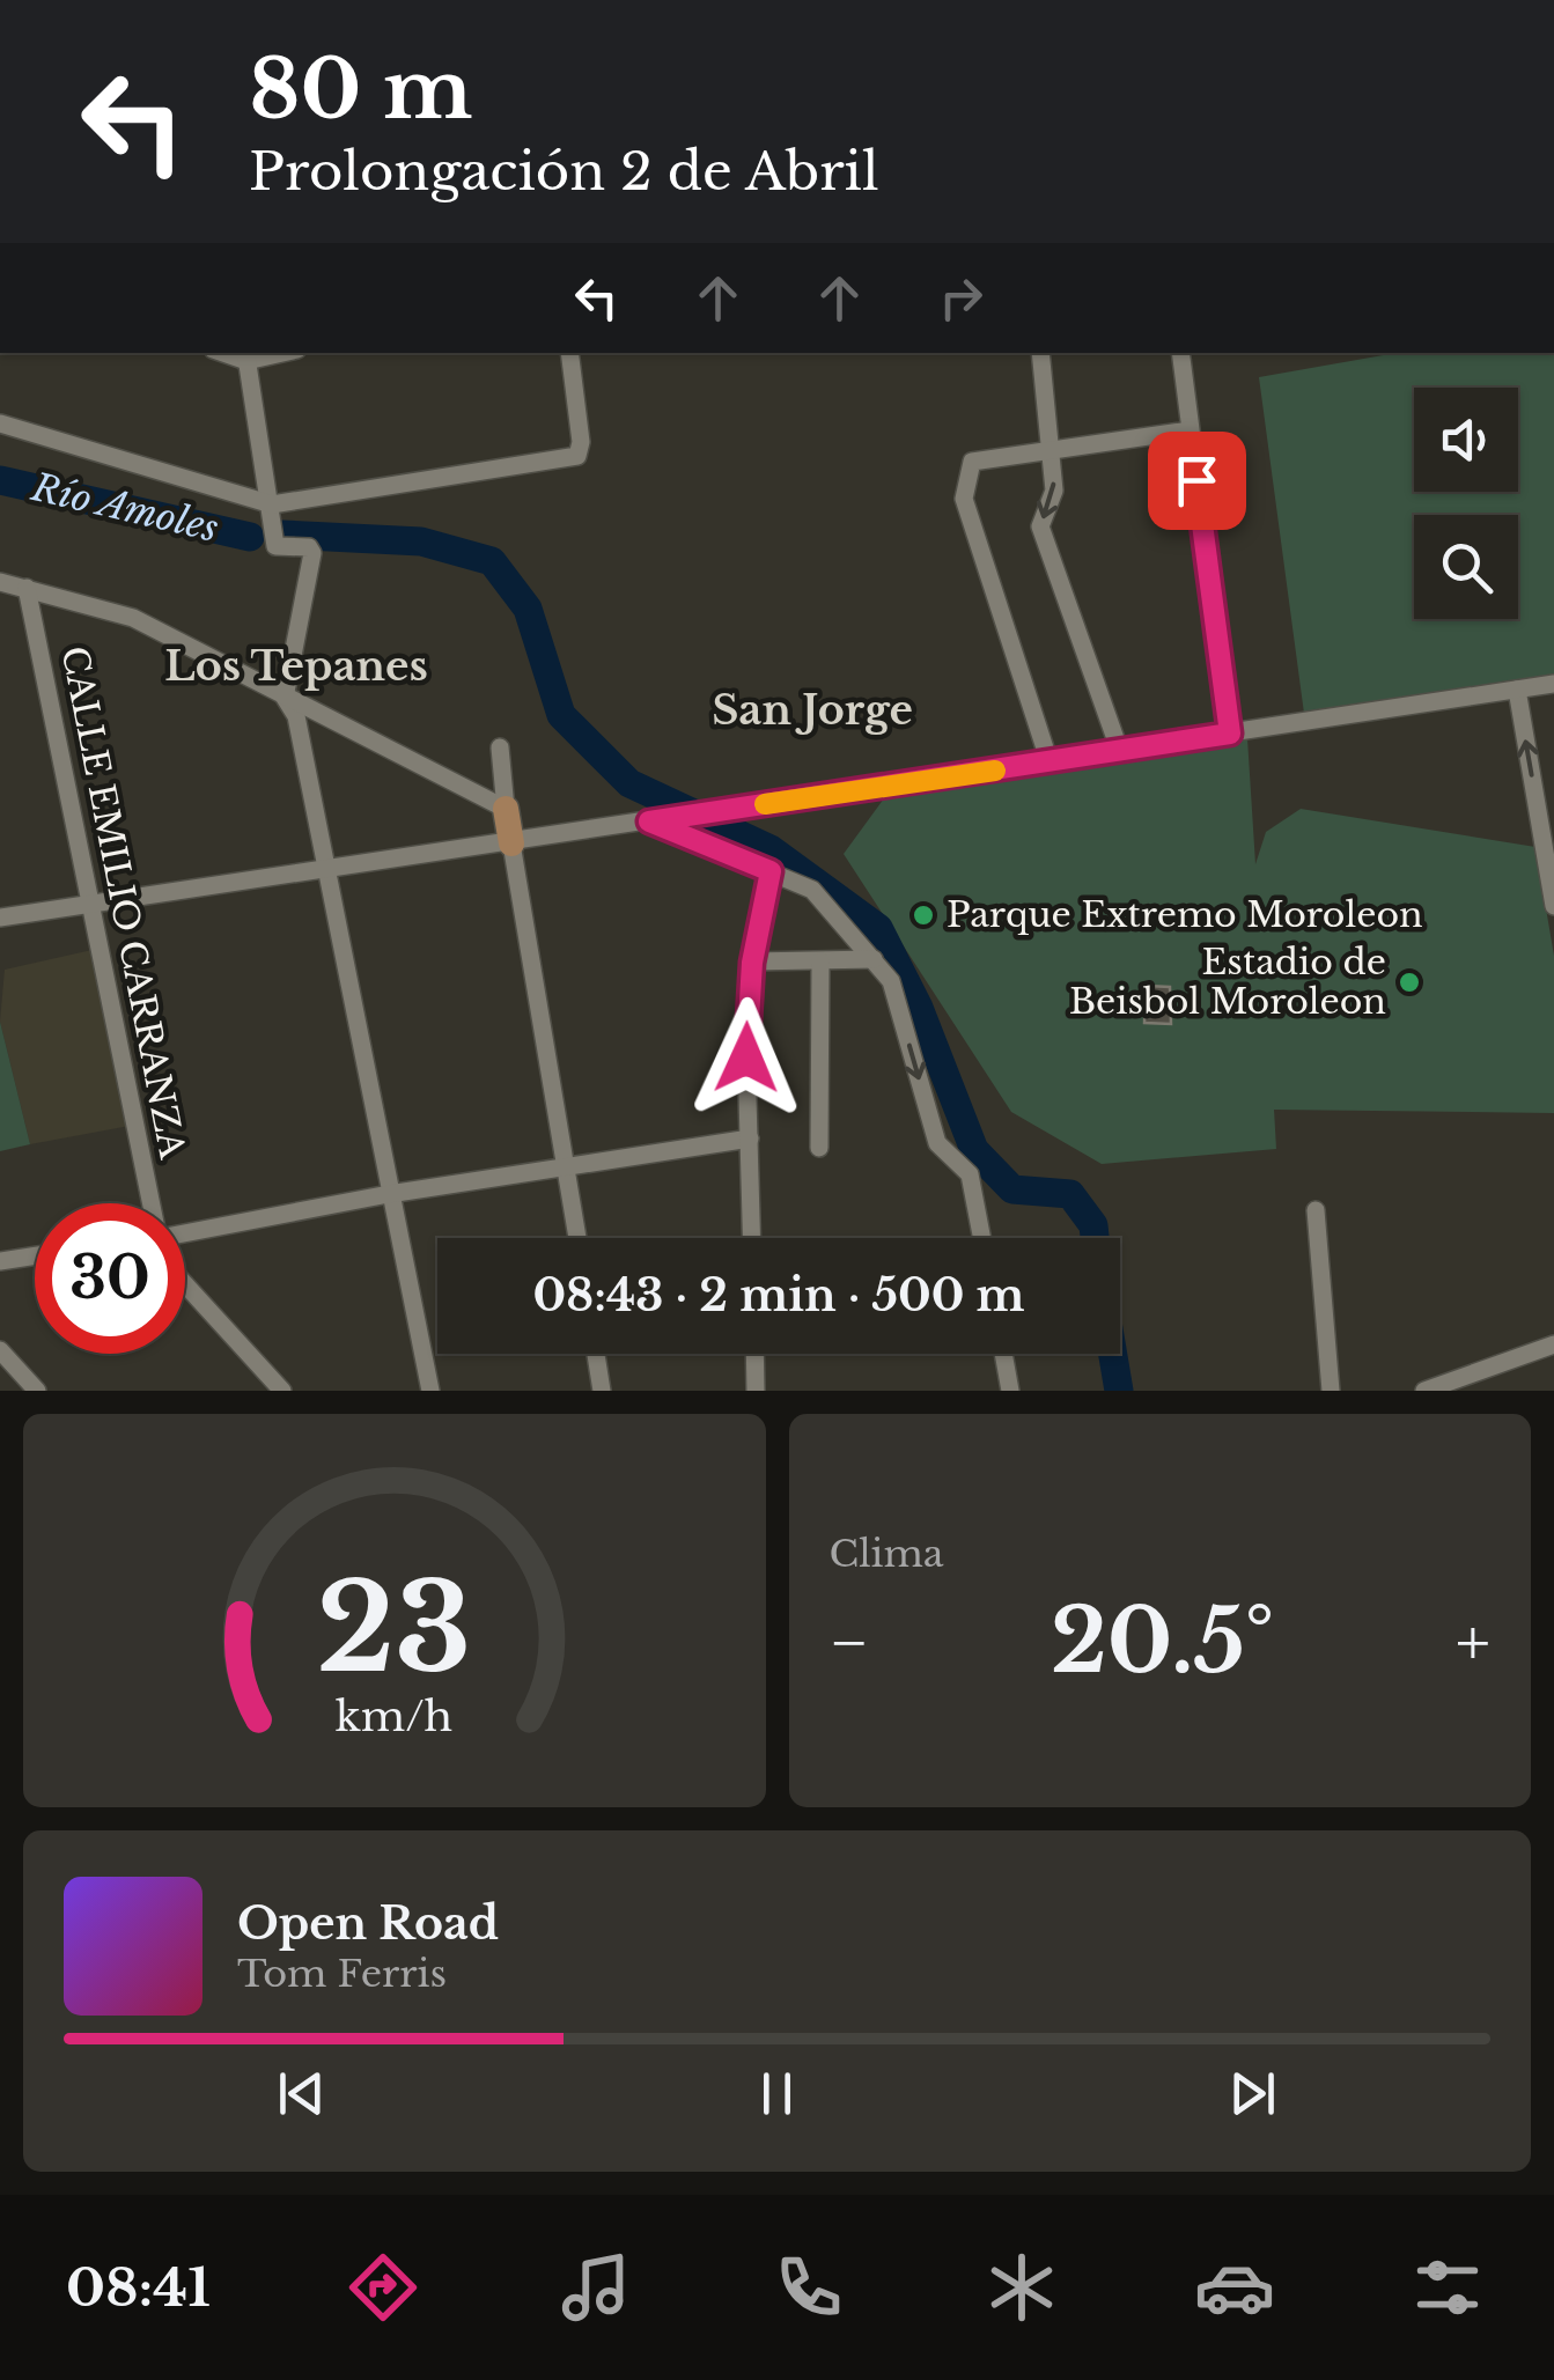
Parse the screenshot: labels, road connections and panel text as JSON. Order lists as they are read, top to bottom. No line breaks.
{"streets":{"street":["CALLE EMILIO CARRANZA"]},"districts":["Los Tepanes","San Jorge"],"water":["Río Amoles"],"places":["Parque Extremo Moroleon","Estadio de Beisbol Moroleon"],"page":{"turn":["80 m","Prolongación 2 de Abril"],"limit":"30","trip":"08:43 · 2 min · 500 m","tile":"Clima","heat":["−","20.5°","+"],"song":["Open Road","Tom Ferris"],"tabs":"08:41","gauge":["23","km/h"]}}
